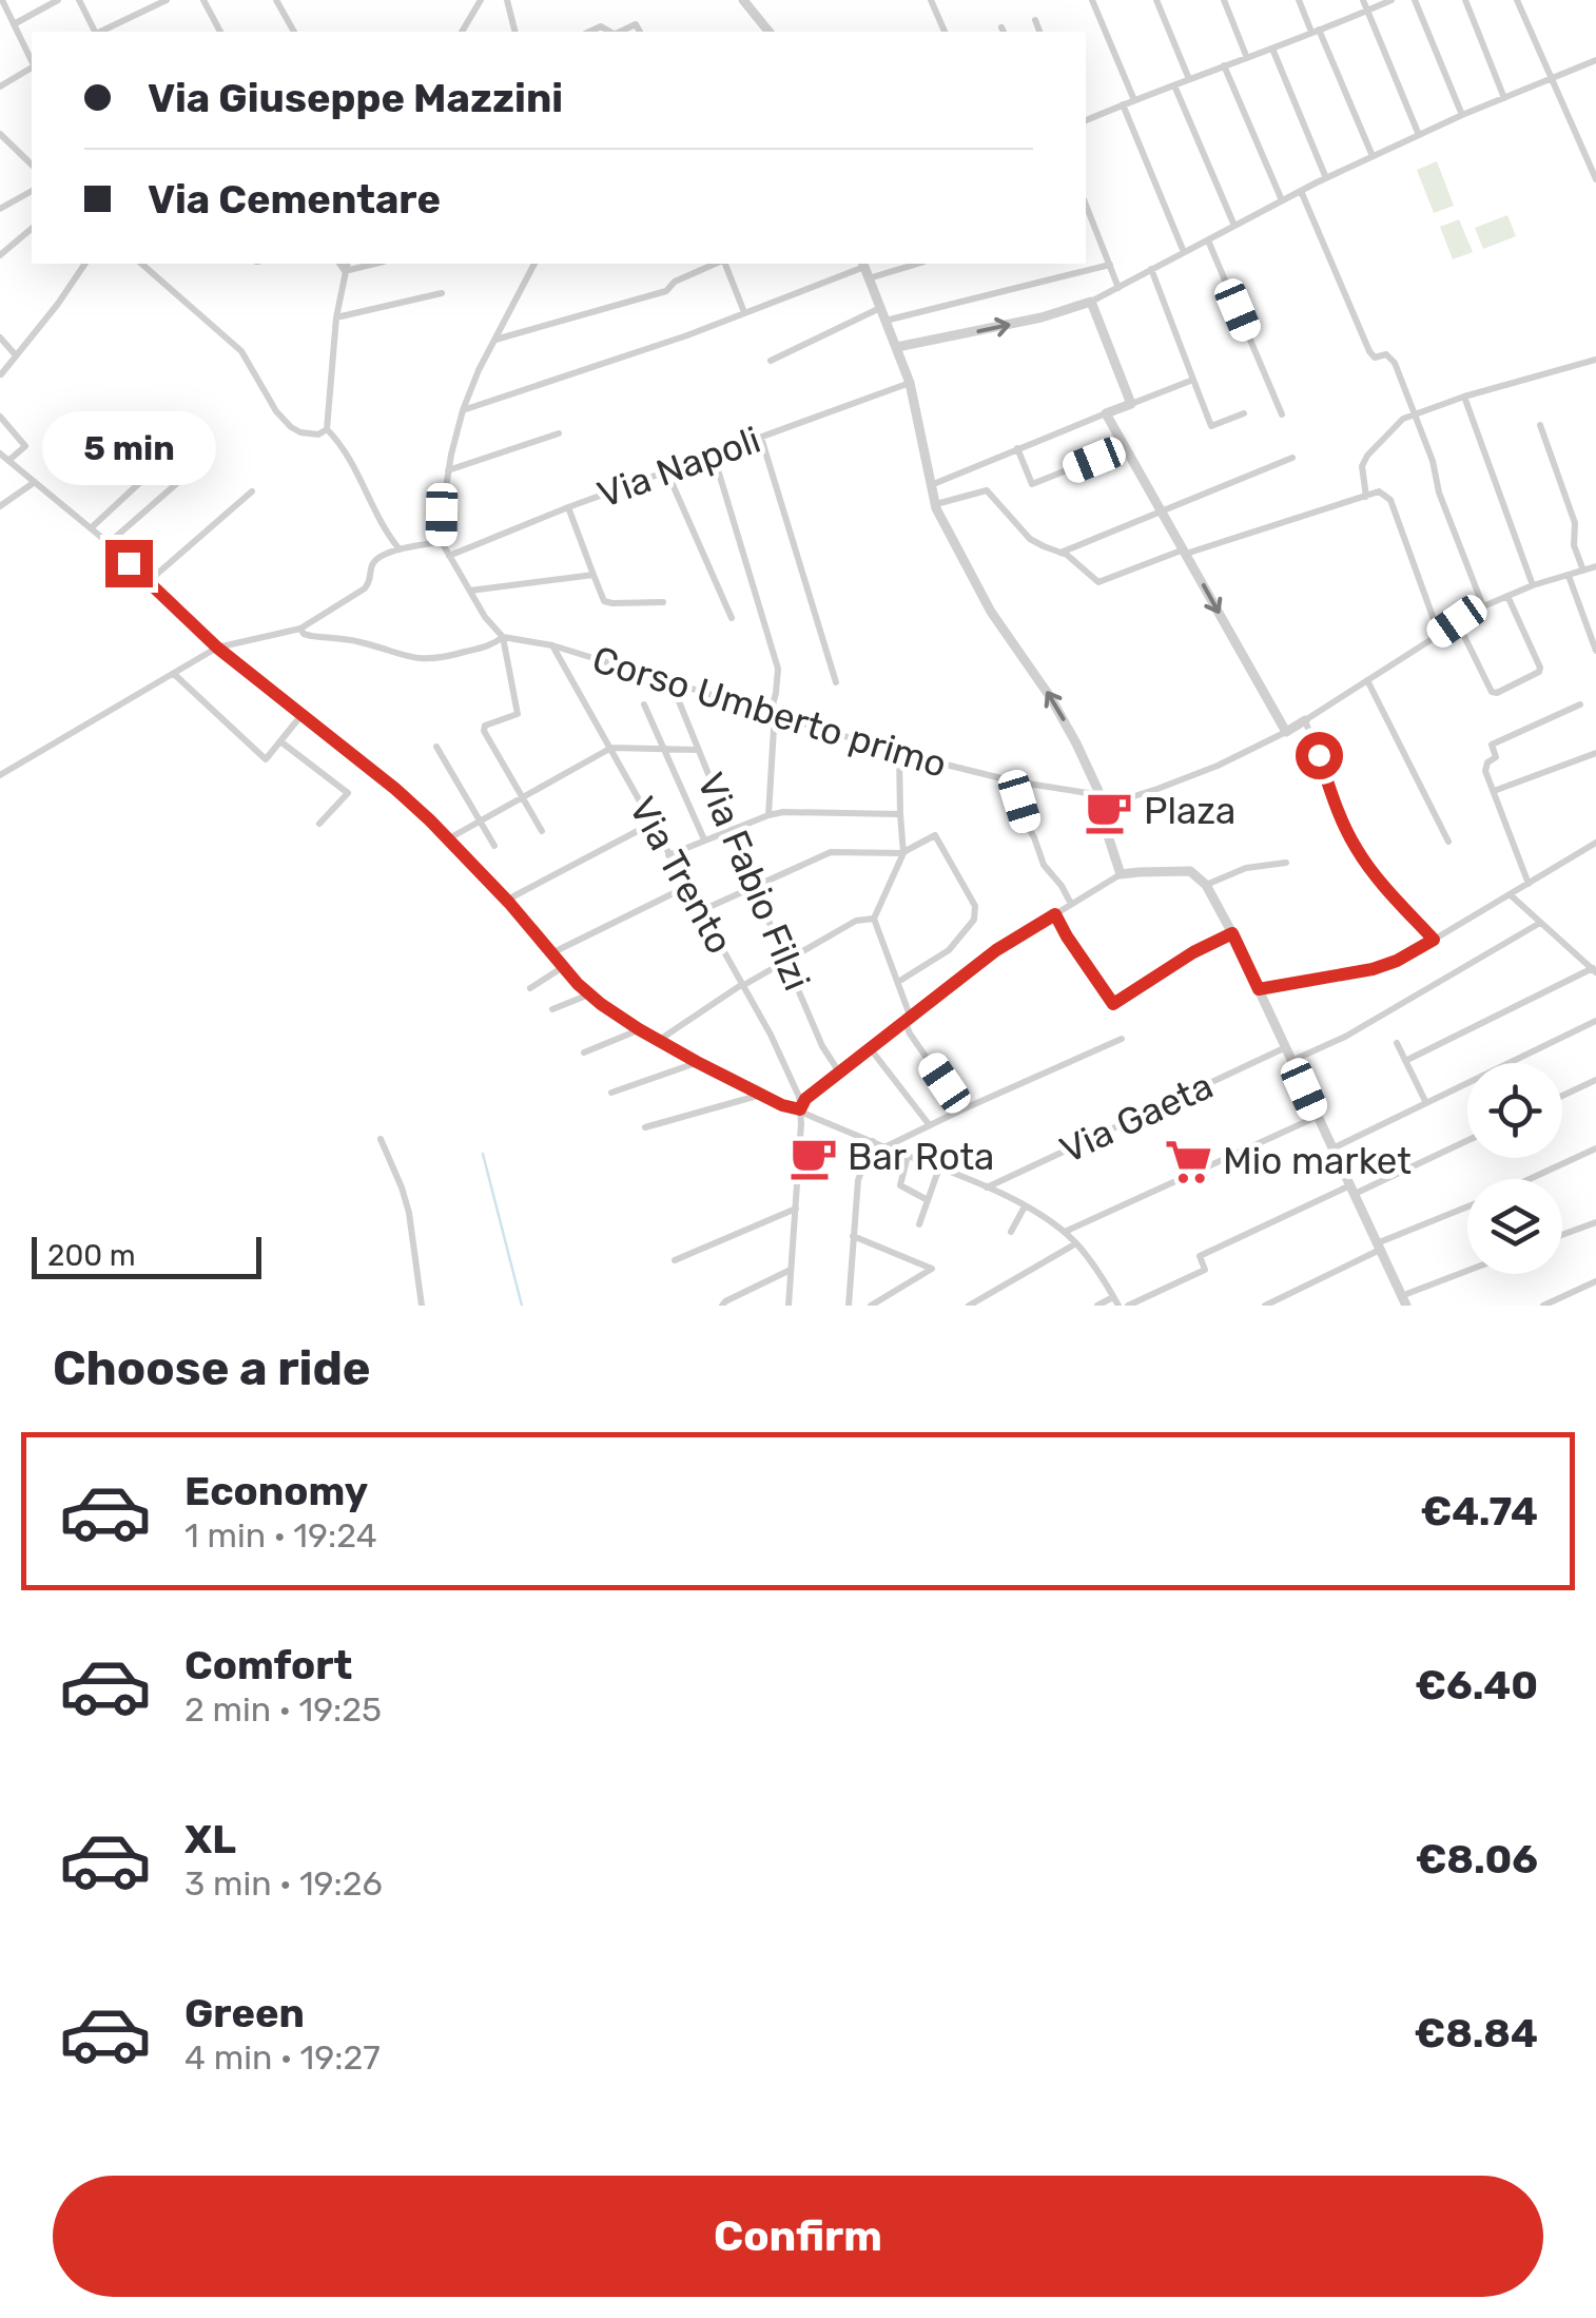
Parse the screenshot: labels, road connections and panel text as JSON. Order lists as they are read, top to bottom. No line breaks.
{"streets":{"street":["Via Napoli","Corso Umberto primo","Via Trento","Via Fabio Filzi","Via Gaeta"]},"crossings":[["Corso Umberto primo","Via Trento"],["Corso Umberto primo","Via Fabio Filzi"]],"places":{"cafe":["Plaza","Bar Rota"],"supermarket":["Mio market"]},"scale_bar":"200 m","page":{"banner":["Via Giuseppe Mazzini","Via Cementare"],"bubble":"5 min","scale":"200 m","heading":"Choose a ride","list":[{"name":"Economy","note":"1 min · 19:24","value":"€4.74"},{"name":"Comfort","note":"2 min · 19:25","value":"€6.40"},{"name":"XL","note":"3 min · 19:26","value":"€8.06"},{"name":"Green","note":"4 min · 19:27","value":"€8.84"}],"buttons":"Confirm"}}
